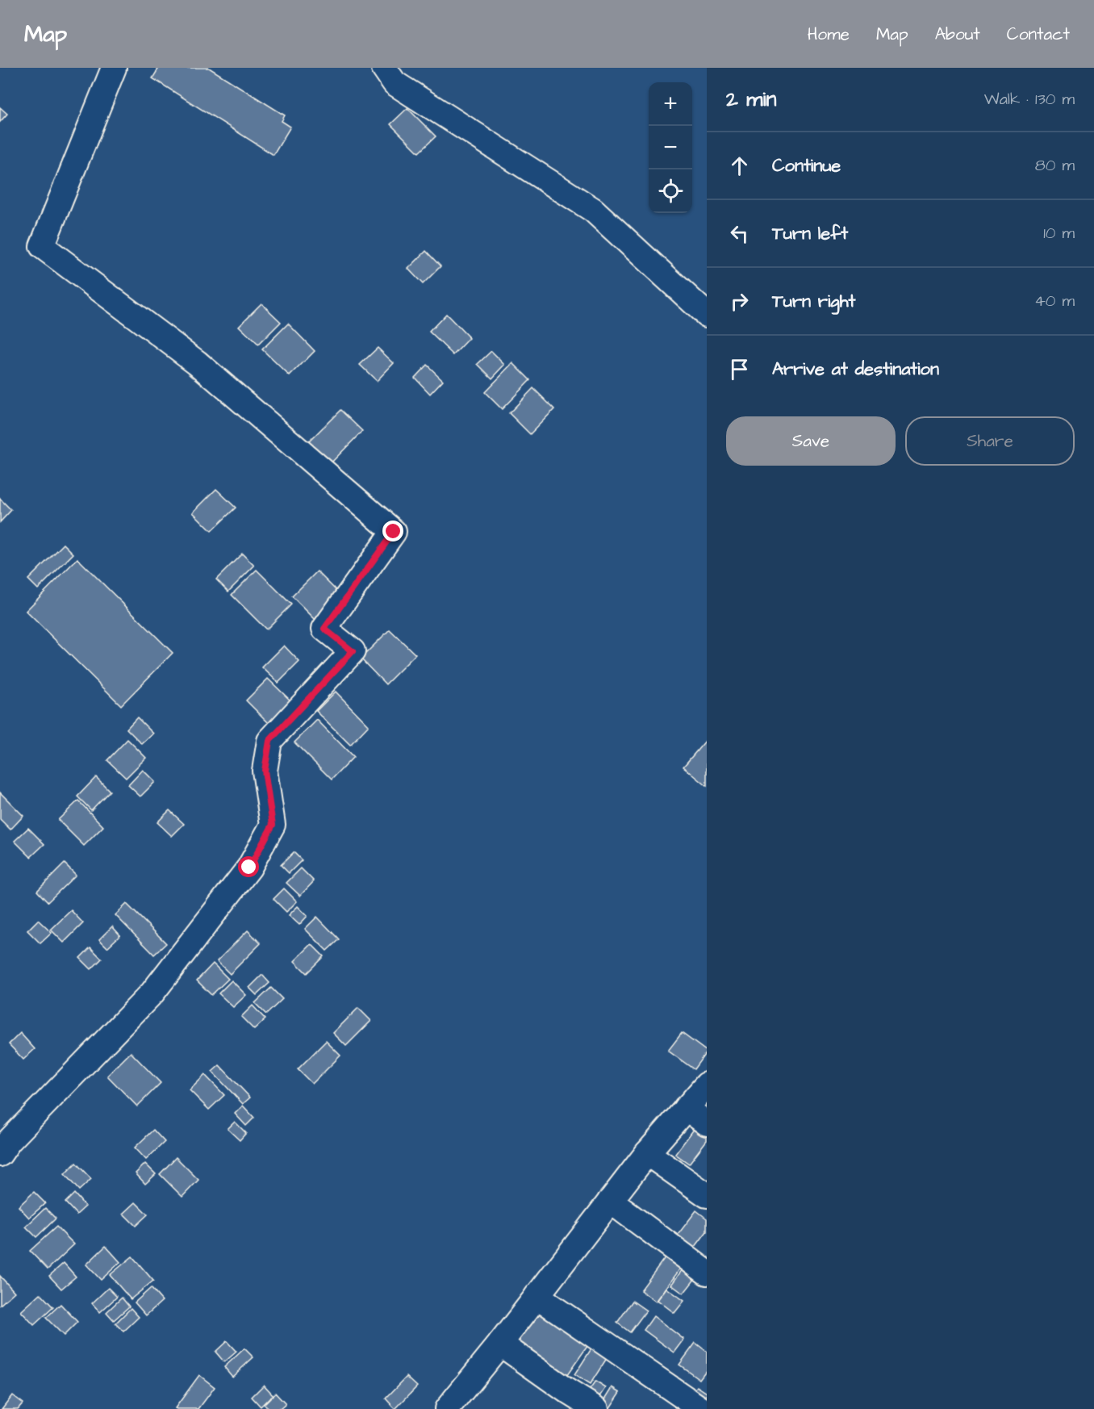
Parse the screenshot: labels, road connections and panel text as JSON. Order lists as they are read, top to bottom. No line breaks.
{"page":{"header":"Map","nav":["Home","Map","About","Contact"],"heading":["2 min","Walk · 130 m"],"map_buttons":["+","−"],"list":[["Continue","80 m"],["Turn left","10 m"],["Turn right","40 m"],"Arrive at destination"],"buttons":["Save","Share"]}}
